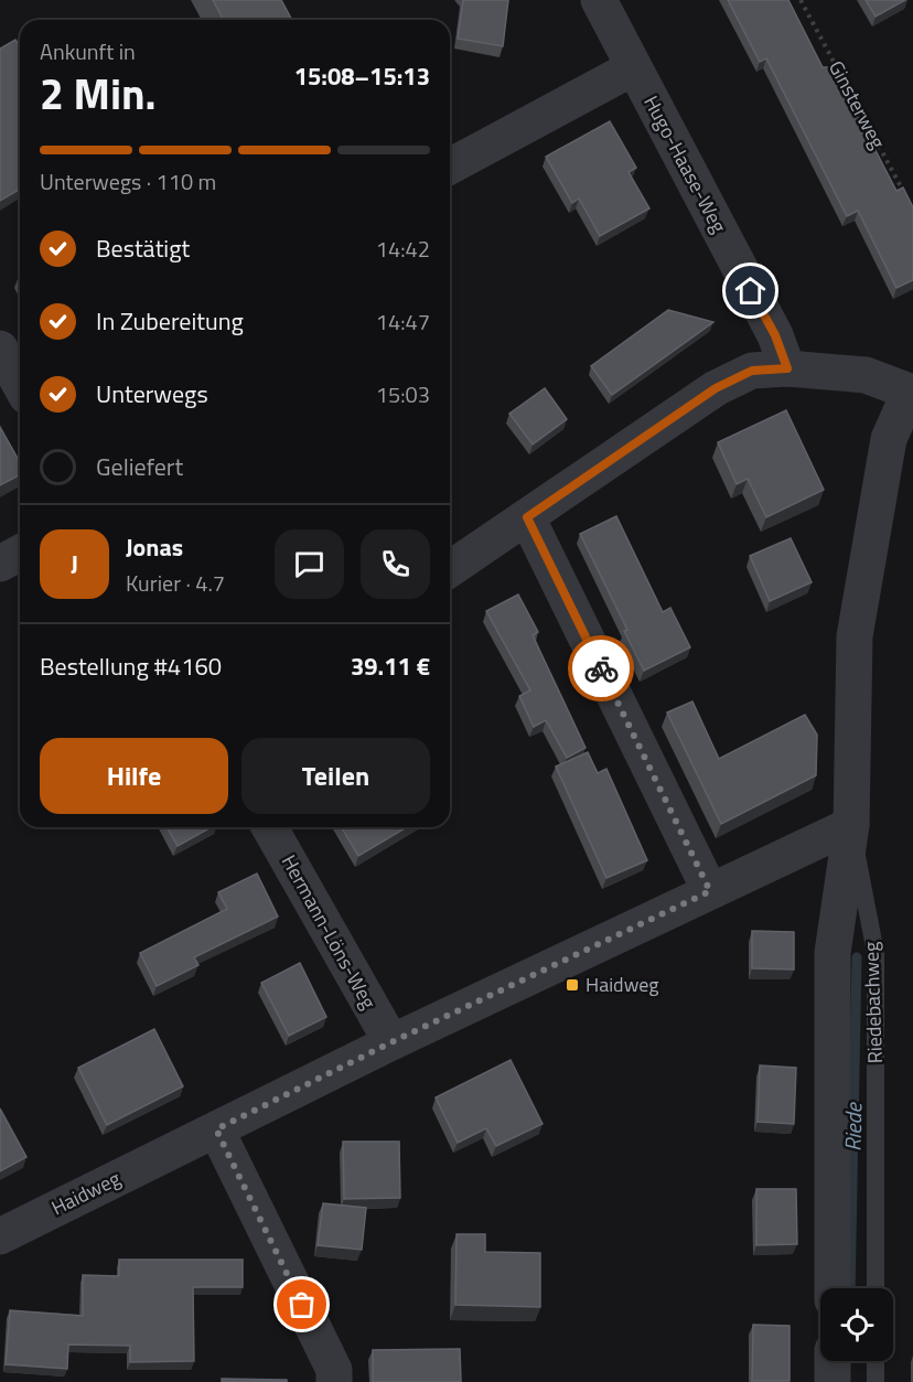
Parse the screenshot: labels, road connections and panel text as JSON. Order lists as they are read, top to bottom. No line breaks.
{"streets":{"street":["Hugo-Haase-Weg","Hermann-Löns-Weg","Riedebachweg","Haidweg"],"path":["Ginsterweg"]},"crossings":[["Hermann-Löns-Weg","Haidweg"],["Riedebachweg","Haidweg"]],"water":["Riede"],"places":{"transit":["Haidweg"]},"page":{"heading":["2 Min.","Ankunft in","15:08–15:13"],"panel":["Jonas","Kurier · 4.7","Bestellung #4160","39.11 €"],"bar":"Unterwegs · 110 m","list":[["Bestätigt","14:42"],["In Zubereitung","14:47"],["Unterwegs","15:03"],"Geliefert"],"round":"J","buttons":["Hilfe","Teilen"]}}
